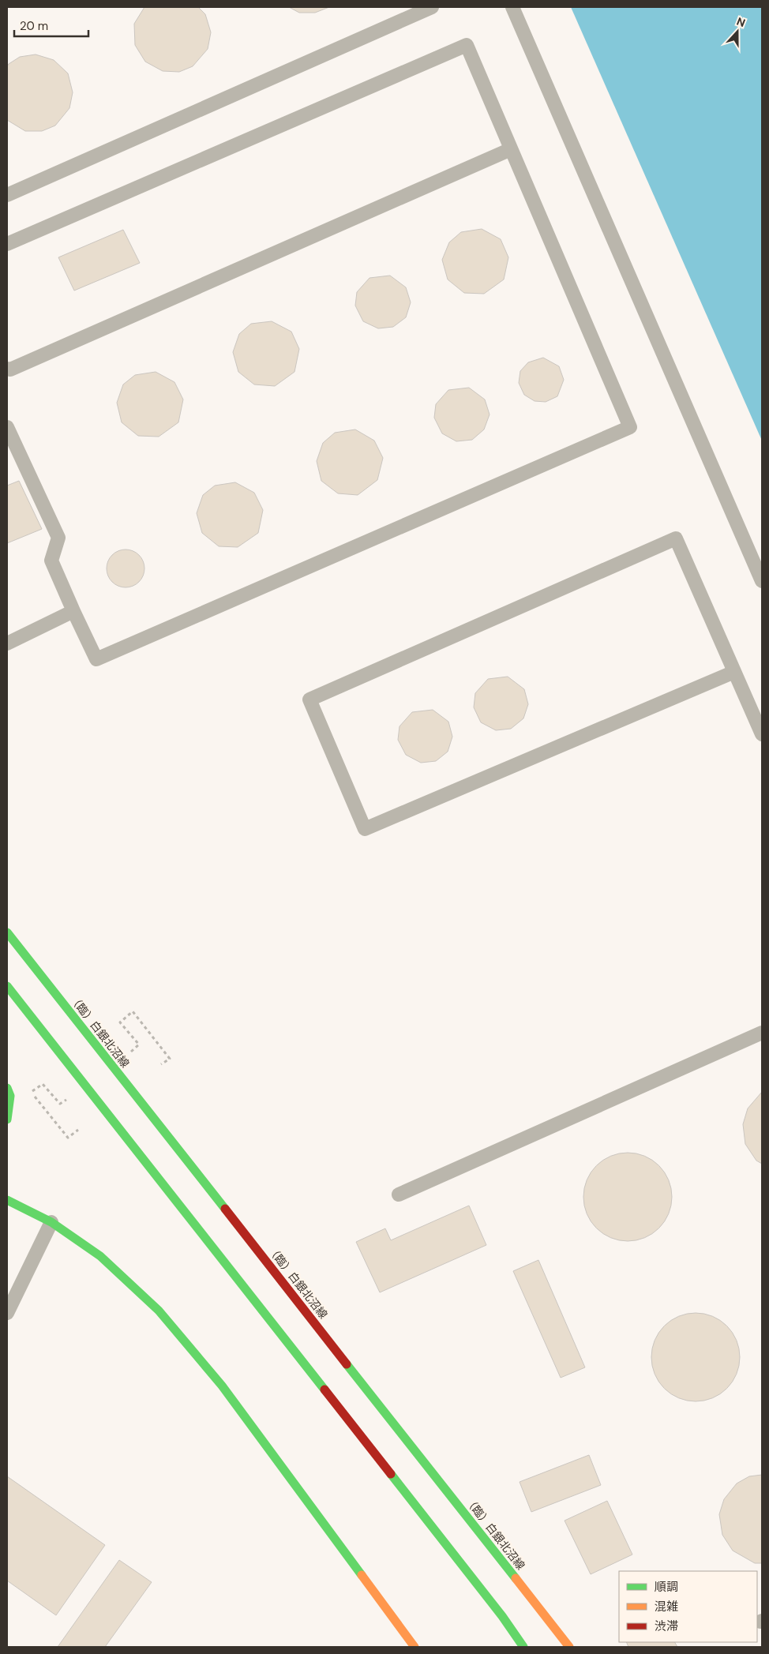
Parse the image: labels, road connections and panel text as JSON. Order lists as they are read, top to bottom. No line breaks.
{"streets":{"street":["（臨）白銀北沼線"]},"legend":["順調","混雑","渋滞"],"scale_bar":"20 m","north":"top"}
